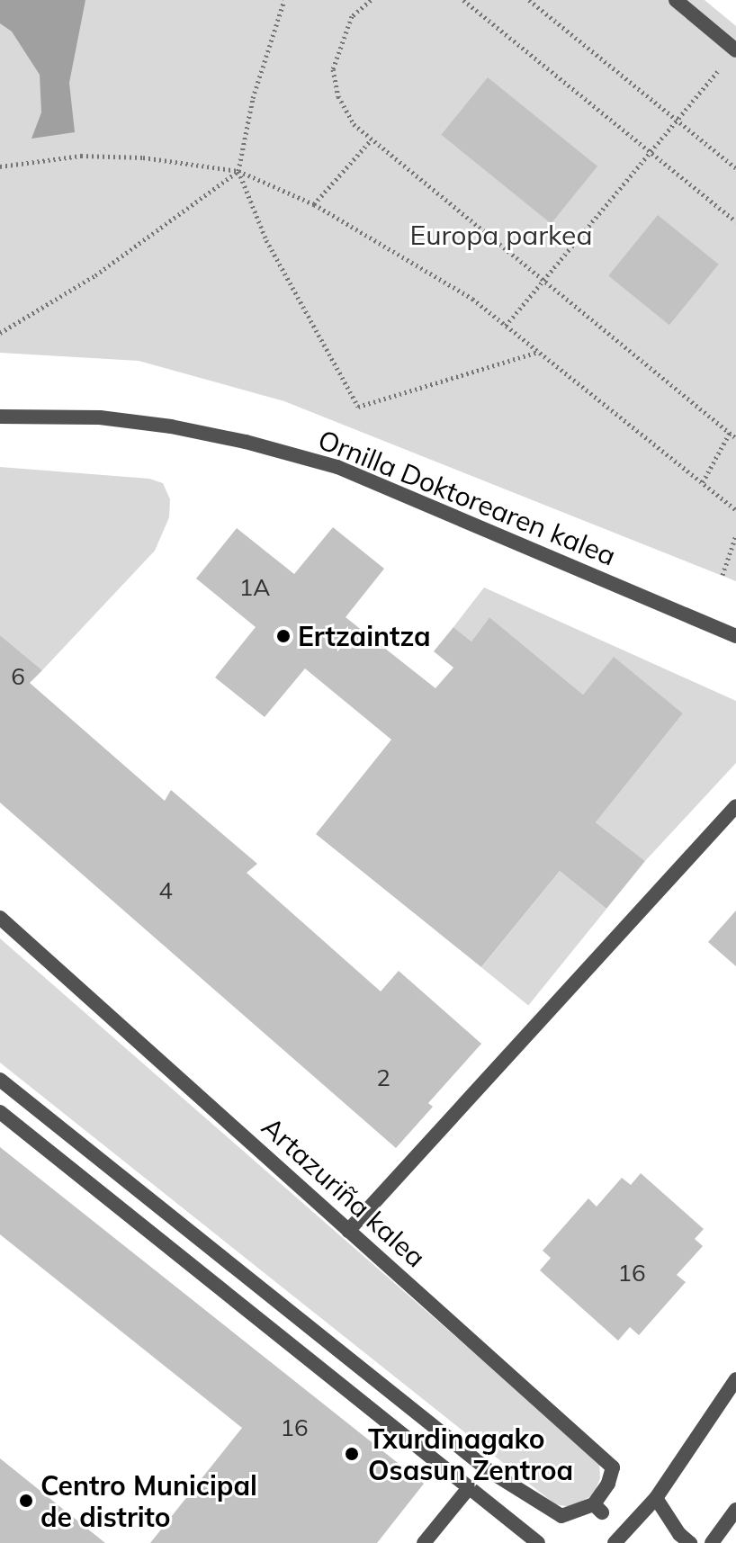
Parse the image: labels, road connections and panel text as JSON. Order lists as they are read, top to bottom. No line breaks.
{"streets":{"street":["Ornilla Doktorearen kalea","Artazuriña kalea"]},"parks":["Europa parkea"],"places":["Ertzaintza","Txurdinagako Osasun Zentroa","Centro Municipal de distrito"],"house_numbers":["1A","6","4","2","16","16"]}
